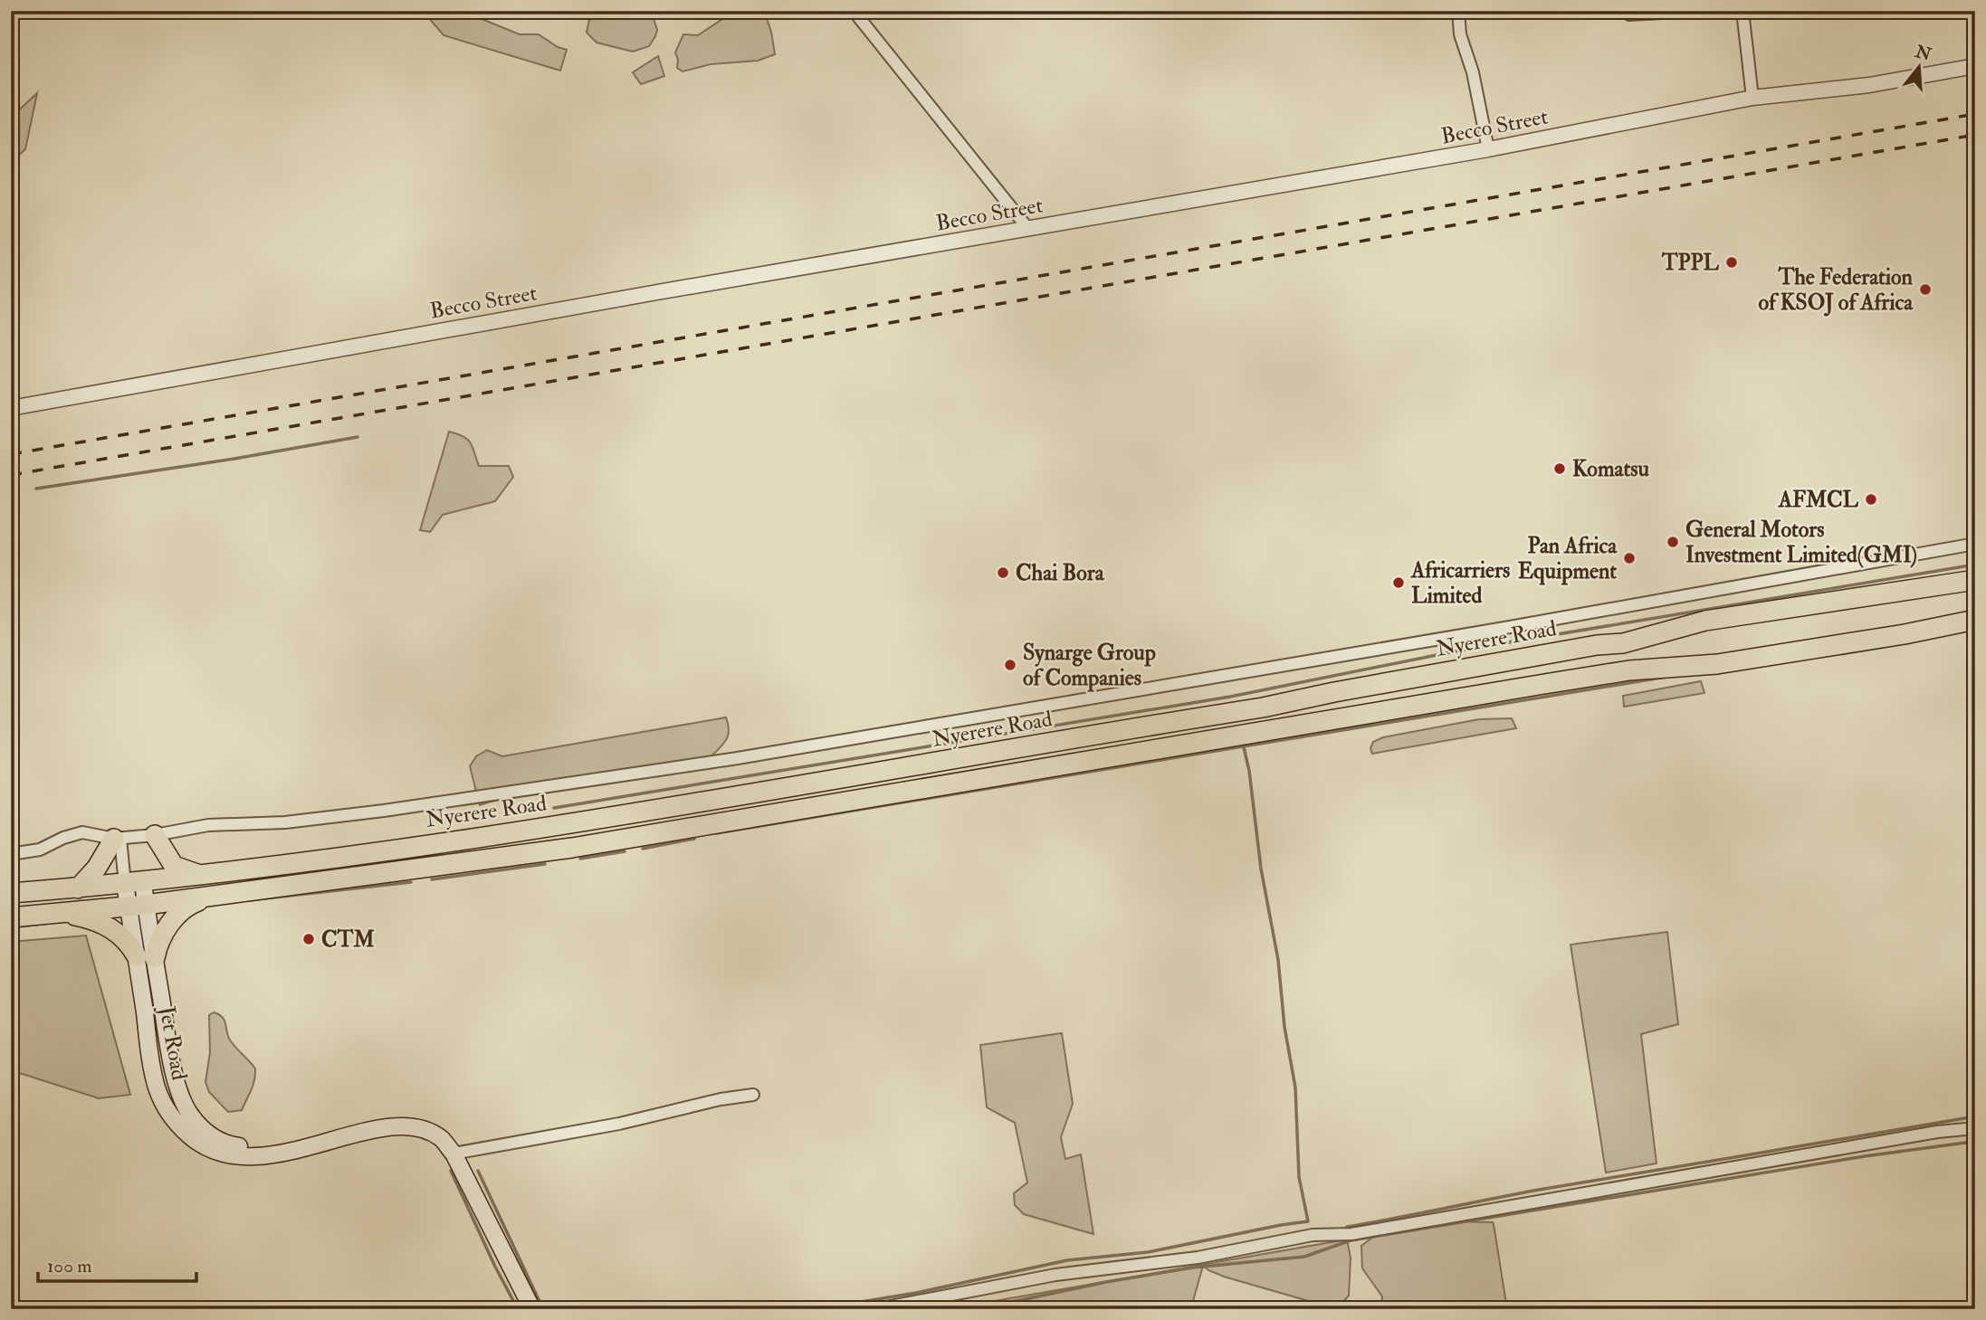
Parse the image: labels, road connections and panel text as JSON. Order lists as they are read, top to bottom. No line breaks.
{"streets":{"highway":["Nyerere Road"],"main road":["Jet Road"],"street":["Becco Street"]},"crossings":[["Nyerere Road","Jet Road"]],"places":["TPPL","The Federation of KSOJ of Africa","Komatsu","AFMCL","General Motors Investment Limited(GMI)","Pan Africa Equipment","Chai Bora","Africarriers Limited","Synarge Group of Companies","CTM"],"scale_bar":"100 m","north":"top"}
